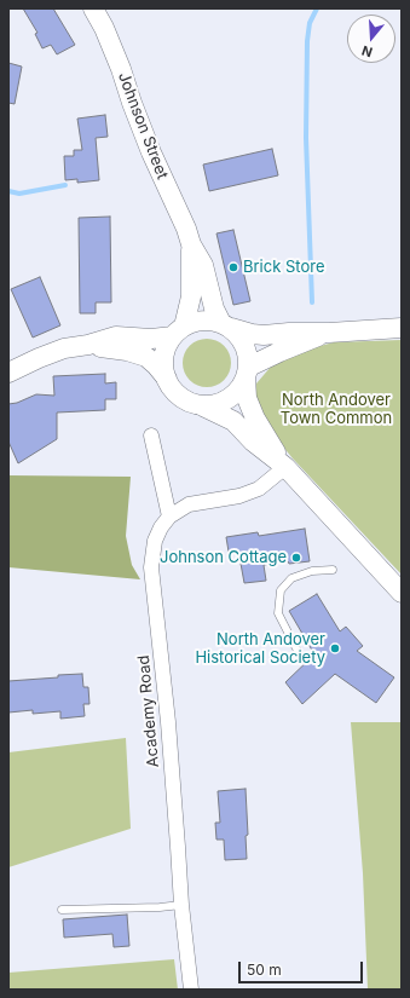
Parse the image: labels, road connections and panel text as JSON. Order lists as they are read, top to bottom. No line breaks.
{"streets":{"main road":["Johnson Street"],"street":["Academy Road"]},"parks":["North Andover Town Common"],"places":["Brick Store","Johnson Cottage","North Andover Historical Society"],"scale_bar":"50 m","north":"bottom"}
